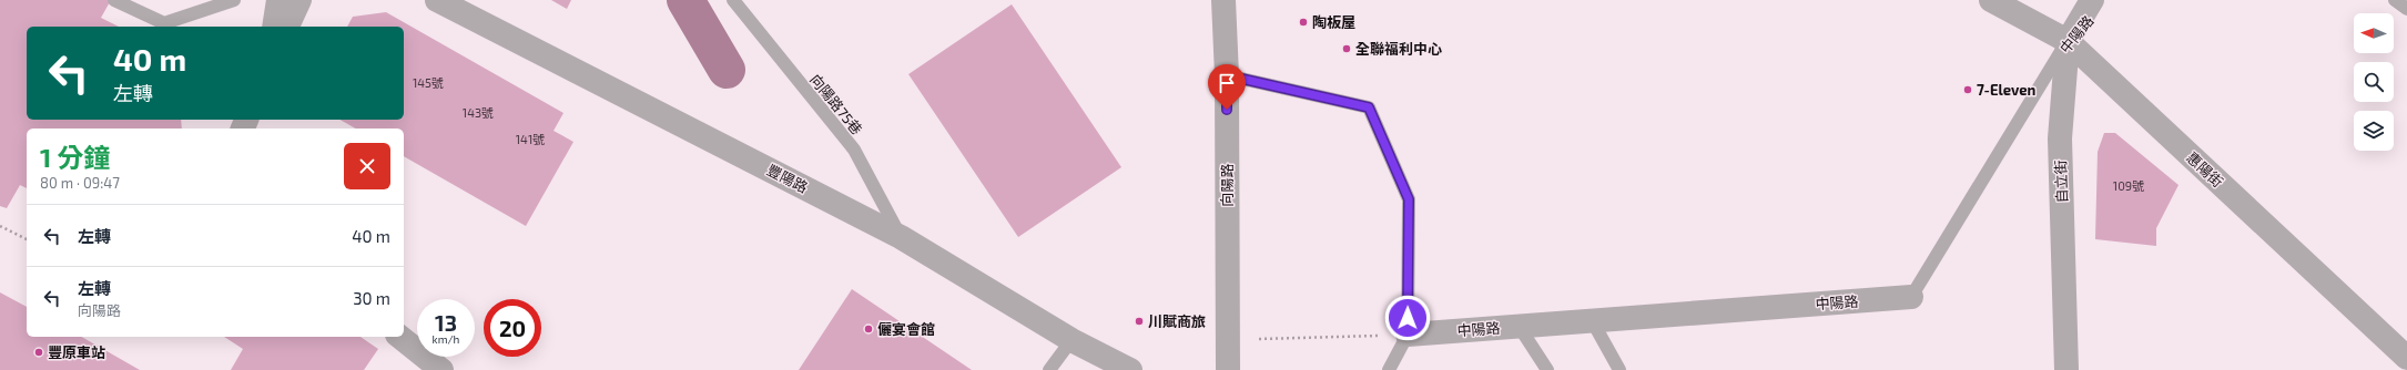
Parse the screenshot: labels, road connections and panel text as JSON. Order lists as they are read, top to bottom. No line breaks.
{"streets":{"street":["中陽路","惠陽街","豐陽路","自立街","向陽路"],"lane":["向陽路75巷"]},"crossings":[["中陽路","惠陽街"],["中陽路","自立街"],["向陽路75巷","豐陽路"],["惠陽街","自立街"]],"places":["陶板屋","全聯福利中心","7-Eleven","川賦商旅","儷宴會館","豐原車站"],"house_numbers":["145號","143號","141號","109號"],"north":"left","page":{"turn":["40 m","左轉"],"heading":["1 分鐘","80 m · 09:47"],"list":[{"name":"左轉","value":"40 m"},{"name":"左轉","note":"向陽路","value":"30 m"}],"speed":"13 km/h","limit":"20"}}
